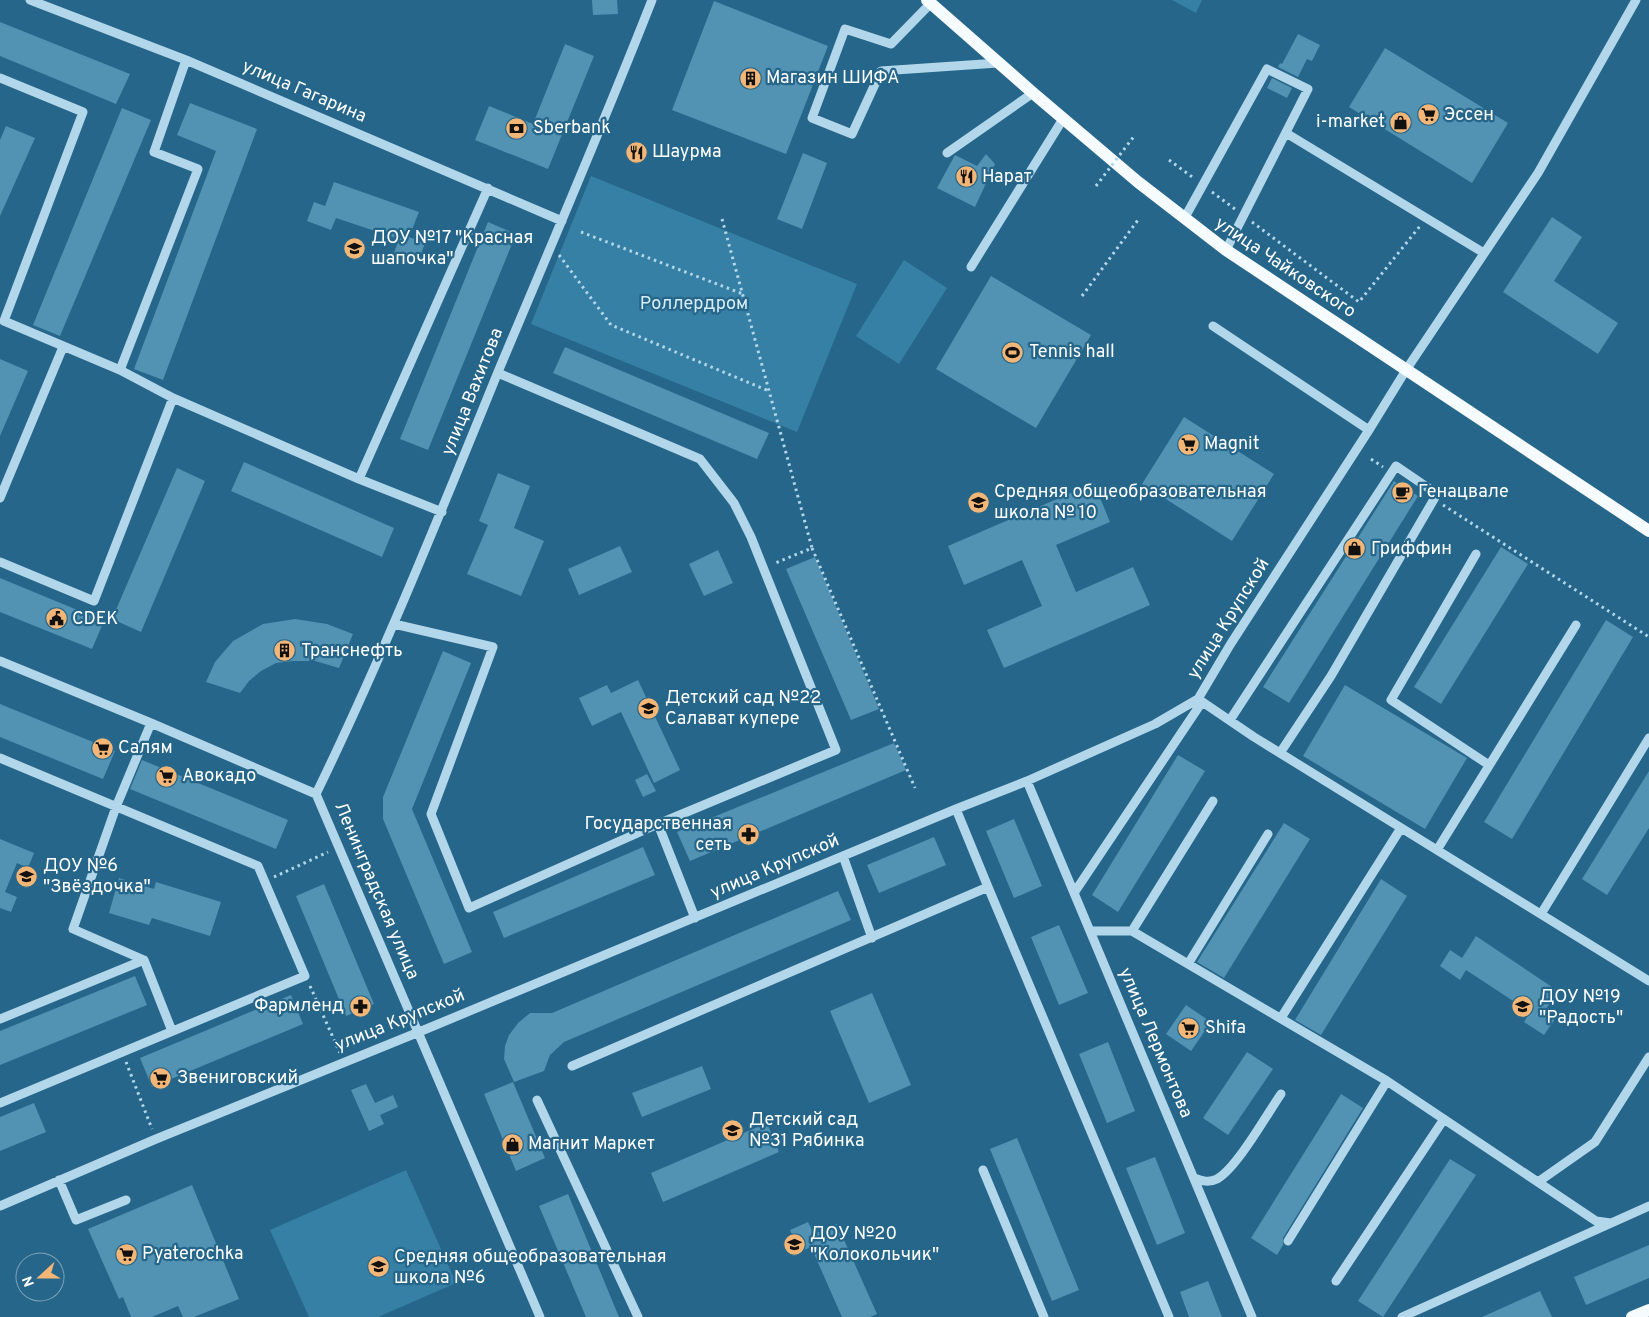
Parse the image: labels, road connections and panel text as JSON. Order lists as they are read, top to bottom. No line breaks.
{"streets":{"main road":["улица Чайковского"],"street":["улица Гагарина","улица Вахитова","улица Крупской","Ленинградская улица","улица Лермонтова"]},"crossings":[["улица Гагарина","улица Вахитова"],["улица Чайковского","улица Крупской"],["улица Вахитова","Ленинградская улица"],["улица Крупской","Ленинградская улица"],["улица Крупской","улица Лермонтова"]],"parks":["Роллердром"],"places":{"building":["Магазин ШИФА","Транснефть"],"supermarket":["Эссен","Magnit","Салям","Авокадо","Shifa","Звениговский","Pyaterochka"],"shop":["i-market","Гриффин","Магнит Маркет"],"bank":["Sberbank"],"restaurant":["Шаурма","Нарат"],"school or university":["ДОУ №17 \"Красная шапочка\"","Средняя общеобразовательная школа № 10","Детский сад №22 Салават купере","ДОУ №6 \"Звёздочка\"","ДОУ №19 \"Радость\"","Детский сад №31 Рябинка","ДОУ №20 \"Колокольчик\"","Средняя общеобразовательная школа №6"],"sports":["Tennis hall"],"cafe":["Генацвале"],"public building":["CDEK"],"pharmacy":["Государственная сеть","Фармленд"]},"north":"left"}
